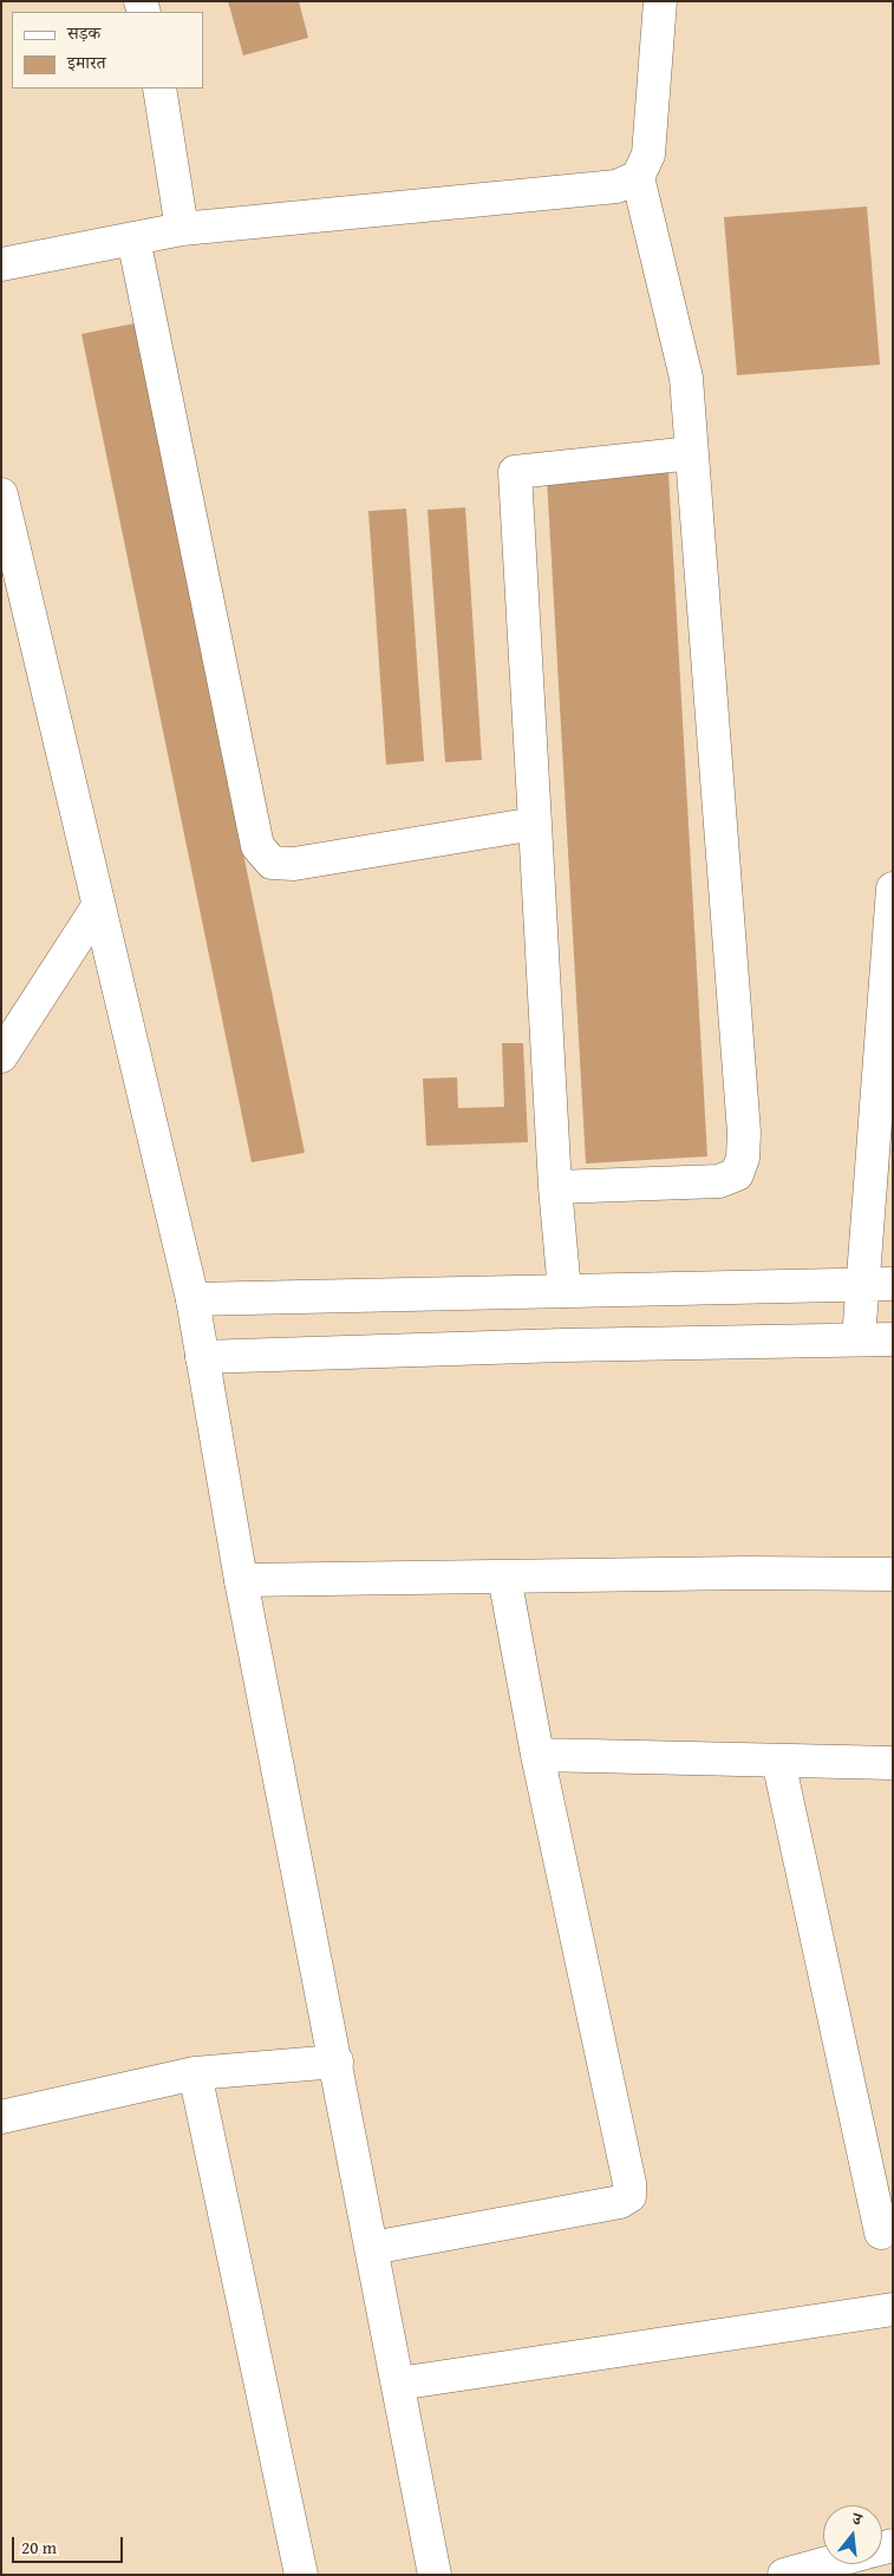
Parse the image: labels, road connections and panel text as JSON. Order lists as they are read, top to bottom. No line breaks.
{"legend":["सड़क","इमारत"],"scale_bar":"20 m","north":"top"}
